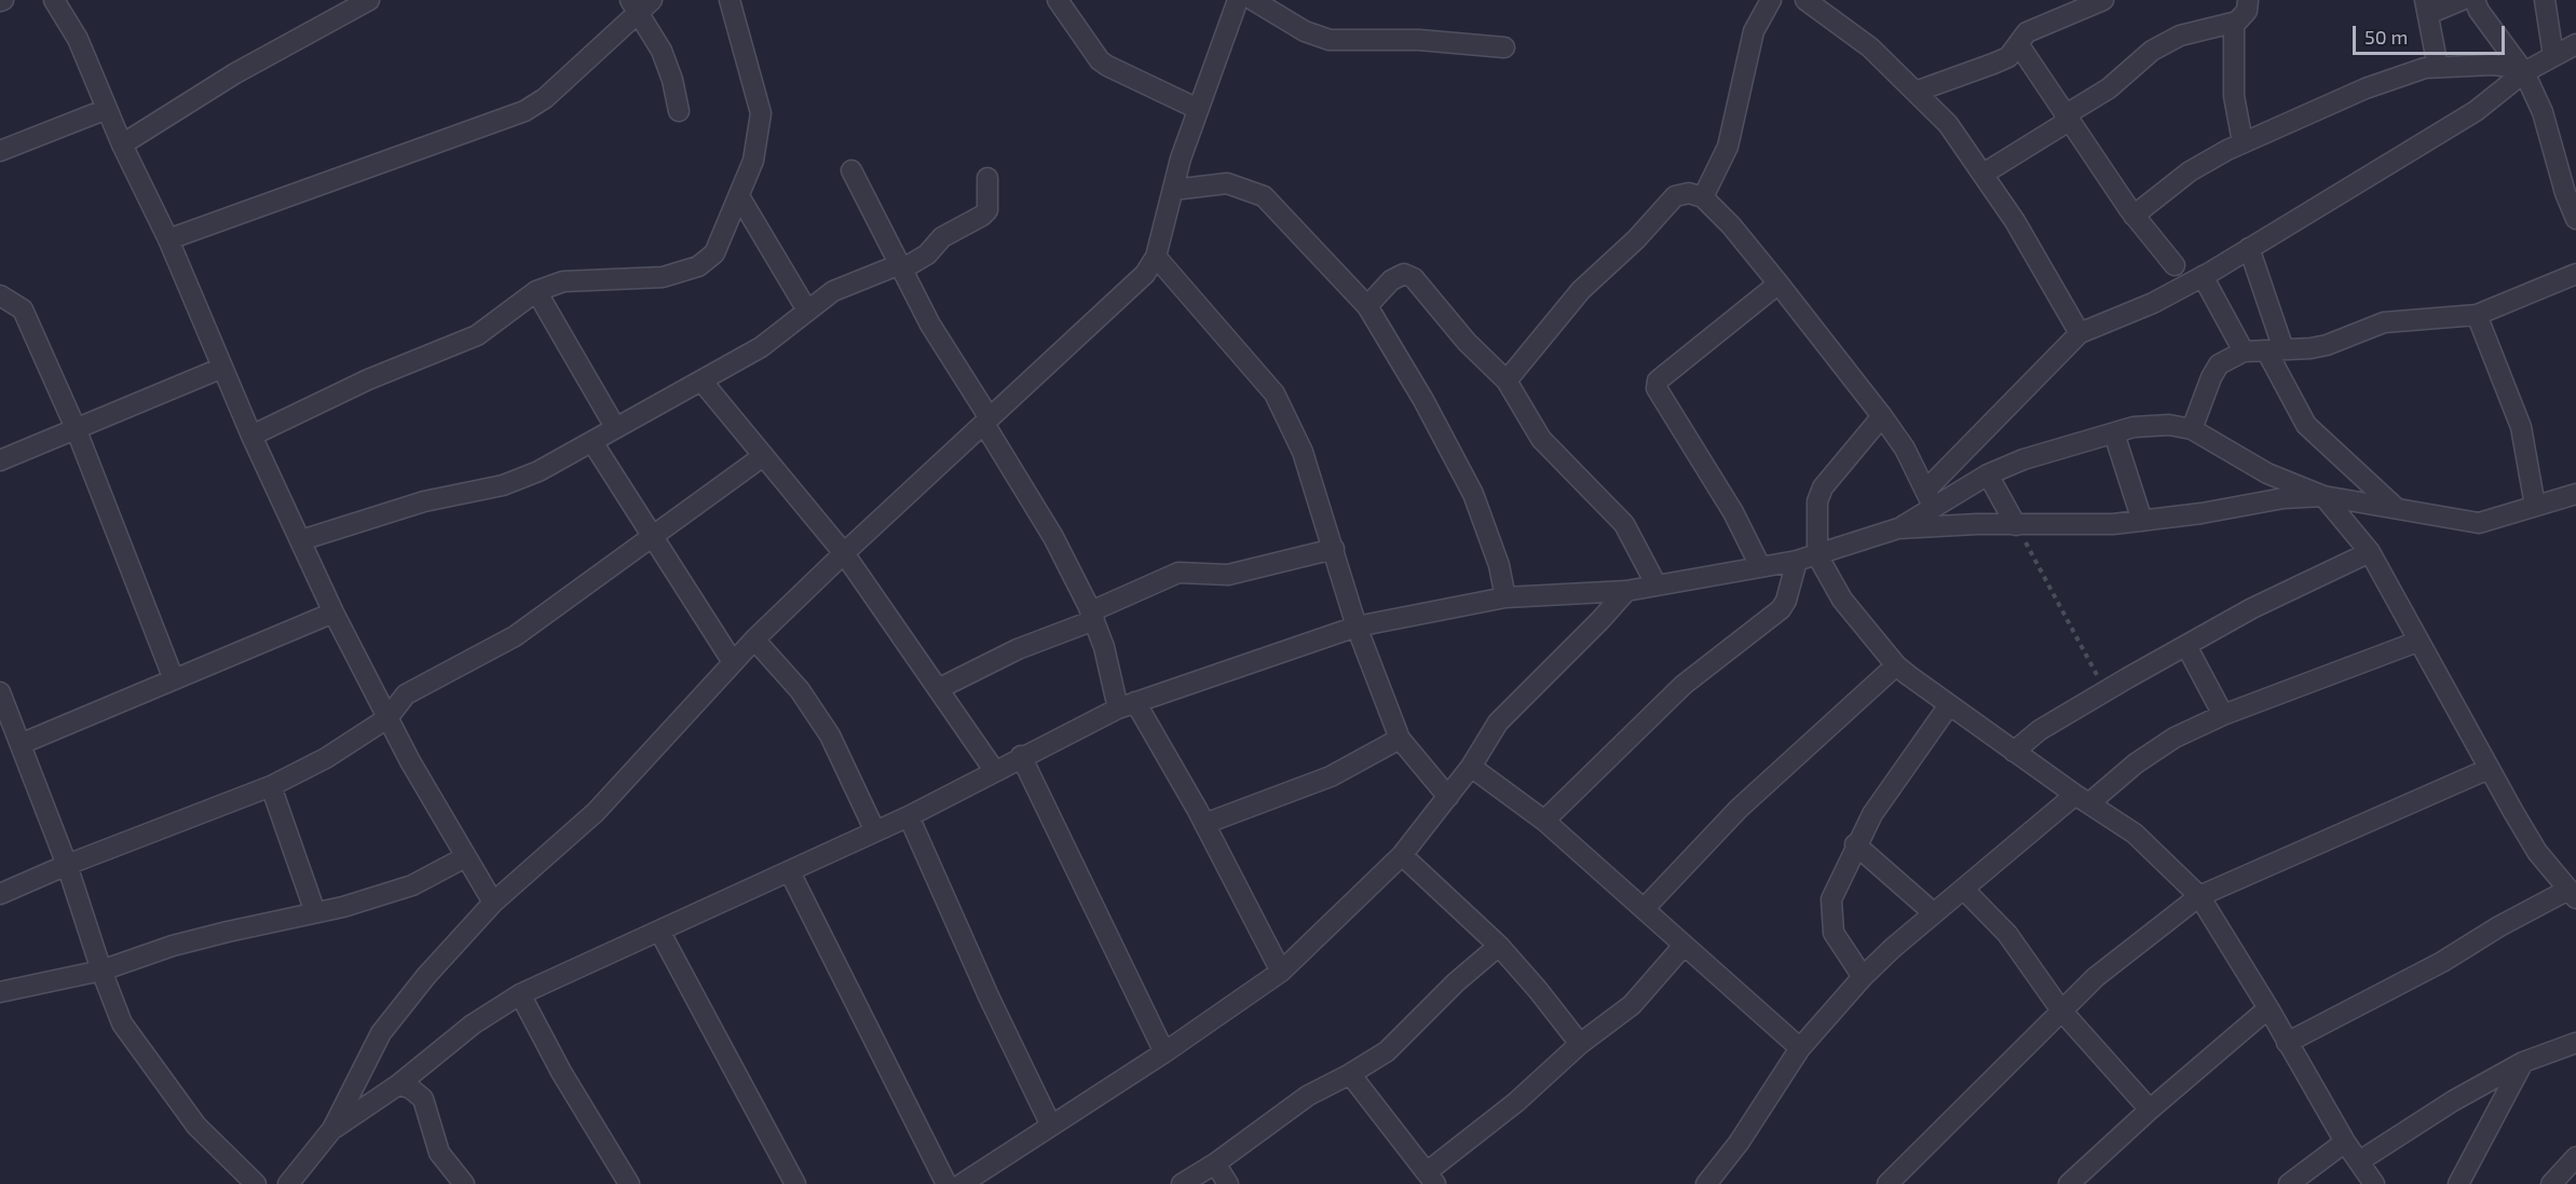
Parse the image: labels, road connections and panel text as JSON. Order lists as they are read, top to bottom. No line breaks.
{"scale_bar":"50 m"}
